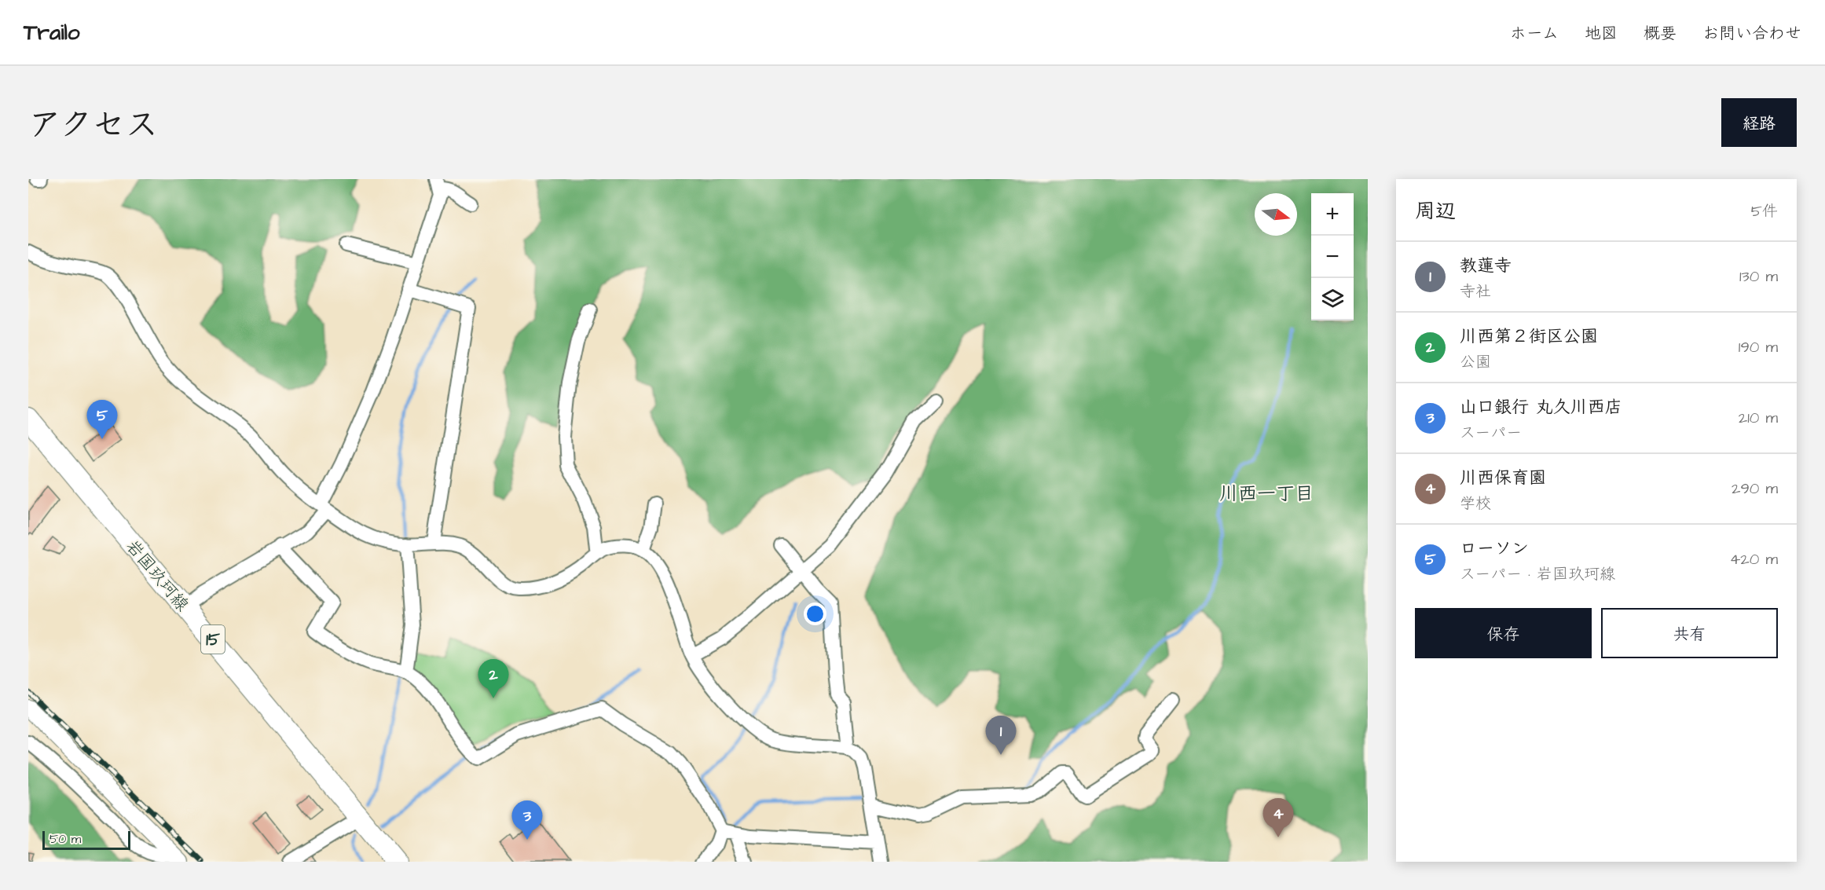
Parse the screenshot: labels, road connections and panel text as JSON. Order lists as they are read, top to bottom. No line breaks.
{"streets":{"main road":["岩国玖珂線","15"]},"districts":["川西一丁目"],"scale_bar":"50 m","north":"right","page":{"header":"Trailo","nav":["ホーム","地図","概要","お問い合わせ"],"title":"アクセス","buttons":["経路",["保存","共有"]],"heading":["周辺","5件"],"map_buttons":["+","−"],"list":[{"mark":"1","name":"教蓮寺","note":"寺社","value":"130 m"},{"mark":"2","name":"川西第２街区公園","note":"公園","value":"190 m"},{"mark":"3","name":"山口銀行 丸久川西店","note":"スーパー","value":"210 m"},{"mark":"4","name":"川西保育園","note":"学校","value":"290 m"},{"mark":"5","name":"ローソン","note":"スーパー · 岩国玖珂線","value":"420 m"}],"pins":["5","2","1","4","3"],"scale":"50 m"}}
